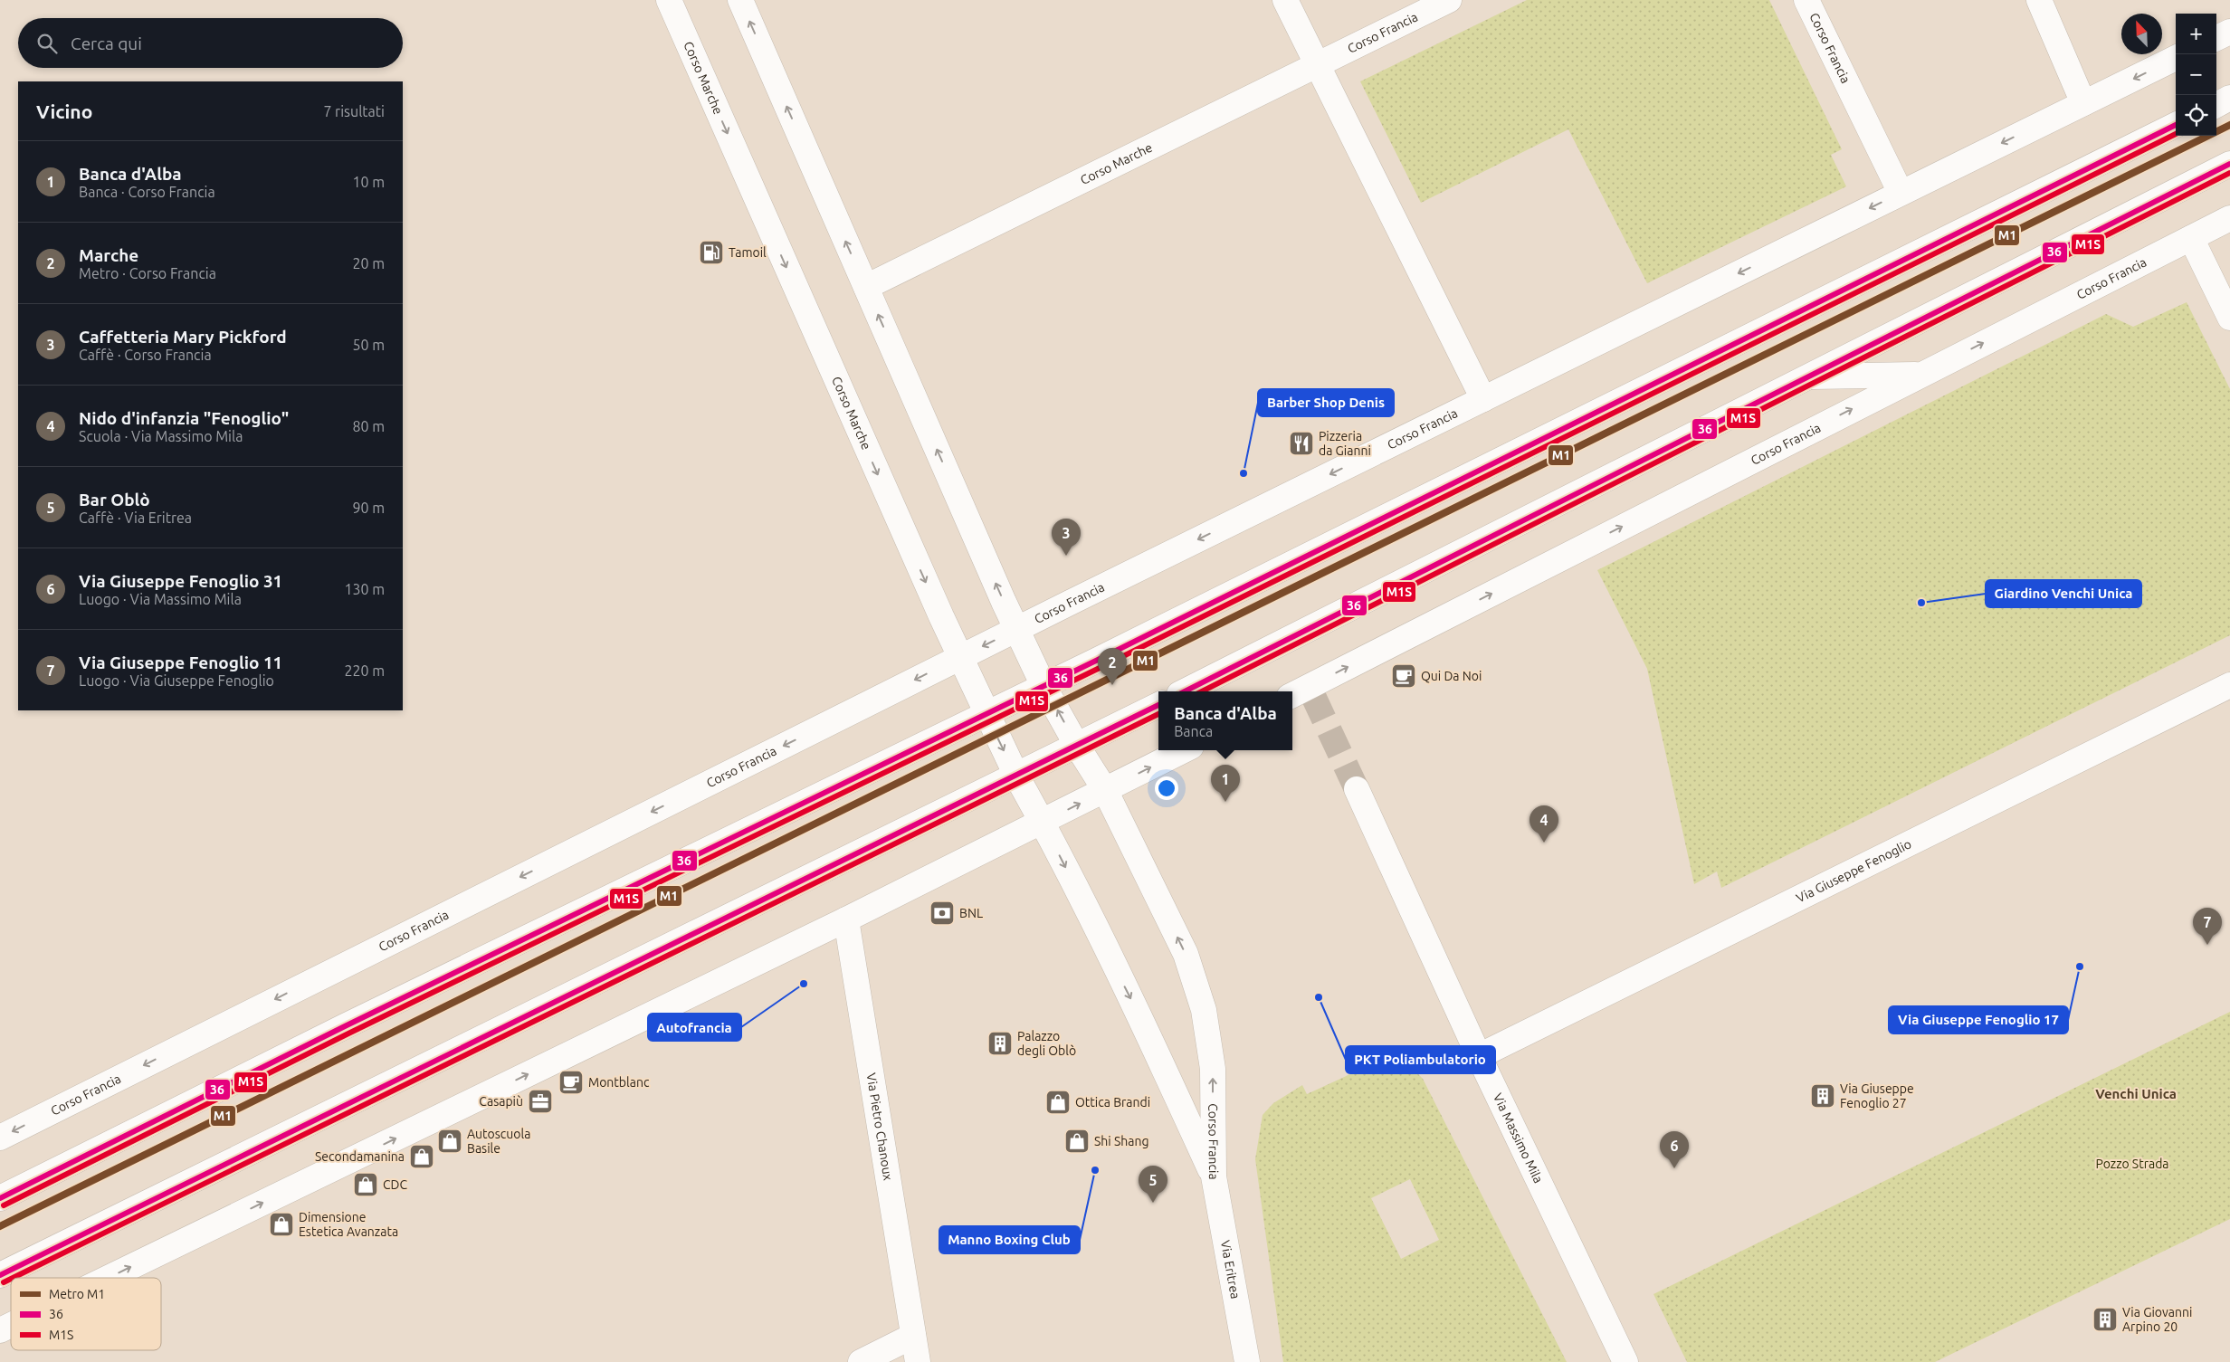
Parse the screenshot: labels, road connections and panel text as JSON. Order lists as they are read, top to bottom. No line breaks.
{"streets":{"street":["Corso Francia","Corso Marche","Via Giuseppe Fenoglio","Via Pietro Chanoux","Via Massimo Mila","Via Eritrea"]},"crossings":[["Corso Francia","Corso Marche"],["Corso Francia","Via Eritrea"],["Via Giuseppe Fenoglio","Via Massimo Mila"]],"districts":["Venchi Unica"],"parks":["Pozzo Strada"],"places":{"fuel station":["Tamoil"],"restaurant":["Pizzeria da Gianni"],"other":["Barber Shop Denis","Giardino Venchi Unica","Via Giuseppe Fenoglio 17","Autofrancia","PKT Poliambulatorio","Manno Boxing Club"],"cafe":["Qui Da Noi","Montblanc"],"bank":["BNL"],"building":["Palazzo degli Oblò","Via Giuseppe Fenoglio 27","Via Giovanni Arpino 20"],"office":["Casapiù"],"shop":["Ottica Brandi","Autoscuola Basile","Shi Shang","Secondamanina","CDC","Dimensione Estetica Avanzata"]},"lines":["transit line 36","metro line M1","transit line M1S"],"legend":["Metro M1","36","M1S"],"north":"top left","page":{"map_buttons":["+","−"],"search":"Cerca qui","heading":["Vicino","7 risultati"],"list":[{"mark":"1","name":"Banca d'Alba","note":"Banca · Corso Francia","value":"10 m"},{"mark":"2","name":"Marche","note":"Metro · Corso Francia","value":"20 m"},{"mark":"3","name":"Caffetteria Mary Pickford","note":"Caffè · Corso Francia","value":"50 m"},{"mark":"4","name":"Nido d'infanzia \"Fenoglio\"","note":"Scuola · Via Massimo Mila","value":"80 m"},{"mark":"5","name":"Bar Oblò","note":"Caffè · Via Eritrea","value":"90 m"},{"mark":"6","name":"Via Giuseppe Fenoglio 31","note":"Luogo · Via Massimo Mila","value":"130 m"},{"mark":"7","name":"Via Giuseppe Fenoglio 11","note":"Luogo · Via Giuseppe Fenoglio","value":"220 m"}],"pins":["3","2","1","4","7","6","5"],"popup":["Banca d'Alba","Banca"]}}
